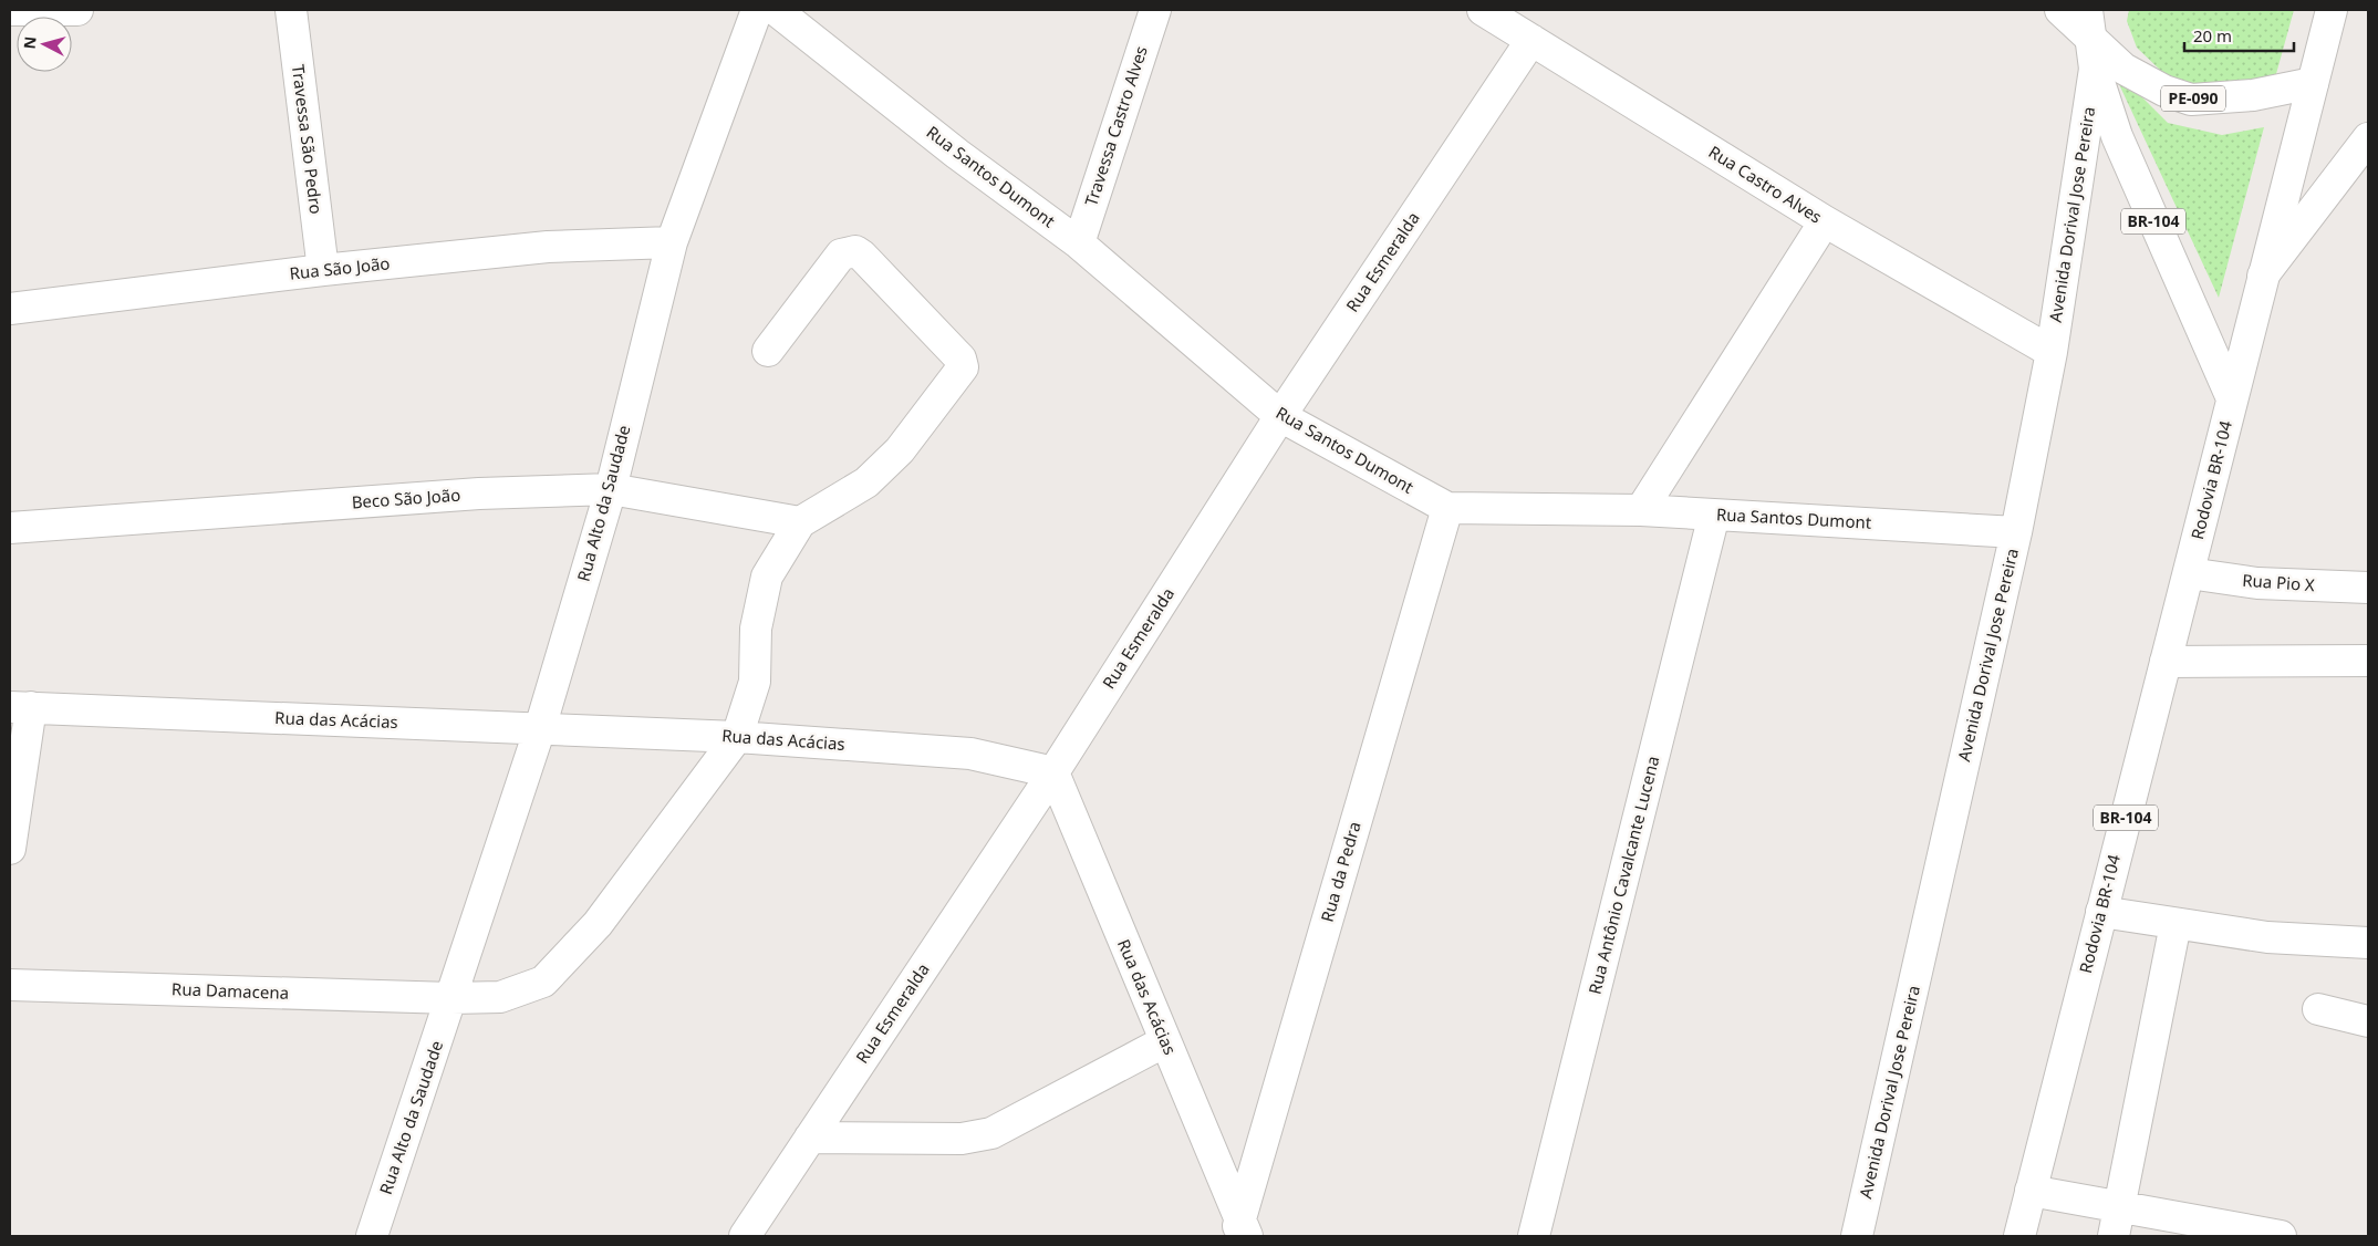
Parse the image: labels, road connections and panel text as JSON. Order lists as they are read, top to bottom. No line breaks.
{"streets":{"main road":["PE-090","Travessa Castro Alves","Travessa São Pedro","Rua Santos Dumont","Rua Castro Alves","Avenida Dorival Jose Pereira","BR-104","Rua Esmeralda","Rua São João","Rodovia BR-104","Beco São João","Rua Alto da Saudade","Rua Pio X","Rua das Acácias","Rua da Pedra","Rua Antônio Cavalcante Lucena","Rua Damacena"]},"crossings":[["PE-090","Rodovia BR-104"],["Travessa Castro Alves","Rua Santos Dumont"],["Travessa São Pedro","Rua São João"],["Rua Santos Dumont","Avenida Dorival Jose Pereira"],["Rua Santos Dumont","Rua Esmeralda"],["Rua Santos Dumont","Rua da Pedra"],["Rua Santos Dumont","Rua Antônio Cavalcante Lucena"],["Rua Castro Alves","Avenida Dorival Jose Pereira"],["Rua Castro Alves","Rua Esmeralda"],["Avenida Dorival Jose Pereira","Rodovia BR-104"],["Rua Esmeralda","Rua das Acácias"],["Rua São João","Rua Alto da Saudade"],["Rodovia BR-104","Rua Pio X"],["Beco São João","Rua Alto da Saudade"],["Rua Alto da Saudade","Rua das Acácias"],["Rua Alto da Saudade","Rua Damacena"],["Rua das Acácias","Rua da Pedra"]],"scale_bar":"20 m","north":"left"}
